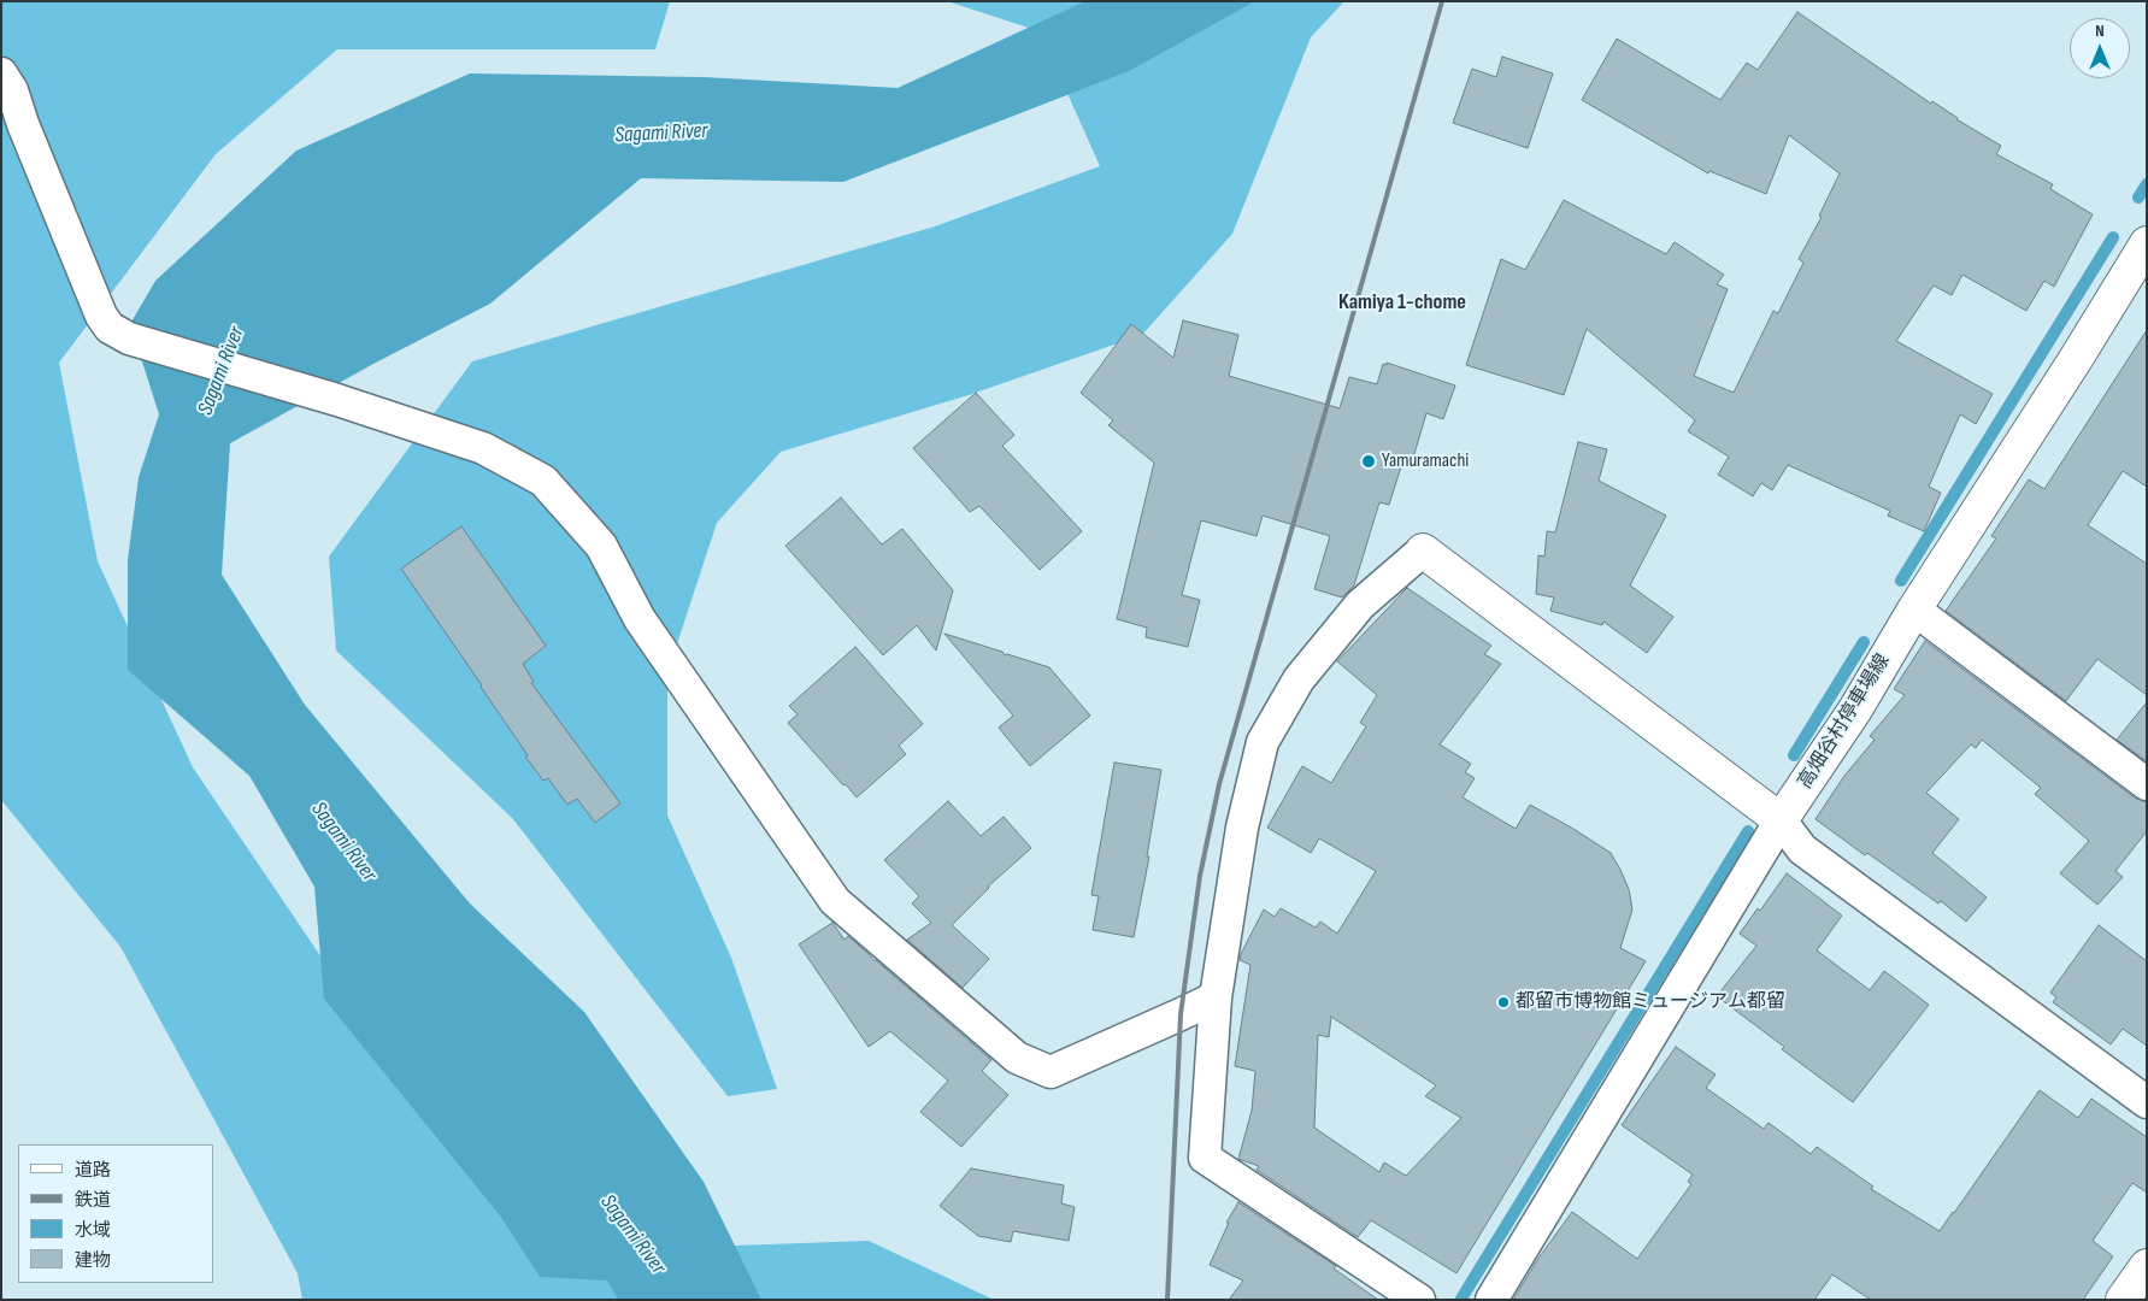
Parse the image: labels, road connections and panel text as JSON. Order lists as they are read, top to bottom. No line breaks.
{"streets":{"main road":["高畑谷村停車場線"]},"districts":["Kamiya 1-chome"],"water":["Sagami River"],"places":["Yamuramachi","都留市博物館ミュージアム都留"],"legend":["道路","鉄道","水域","建物"],"north":"top"}
